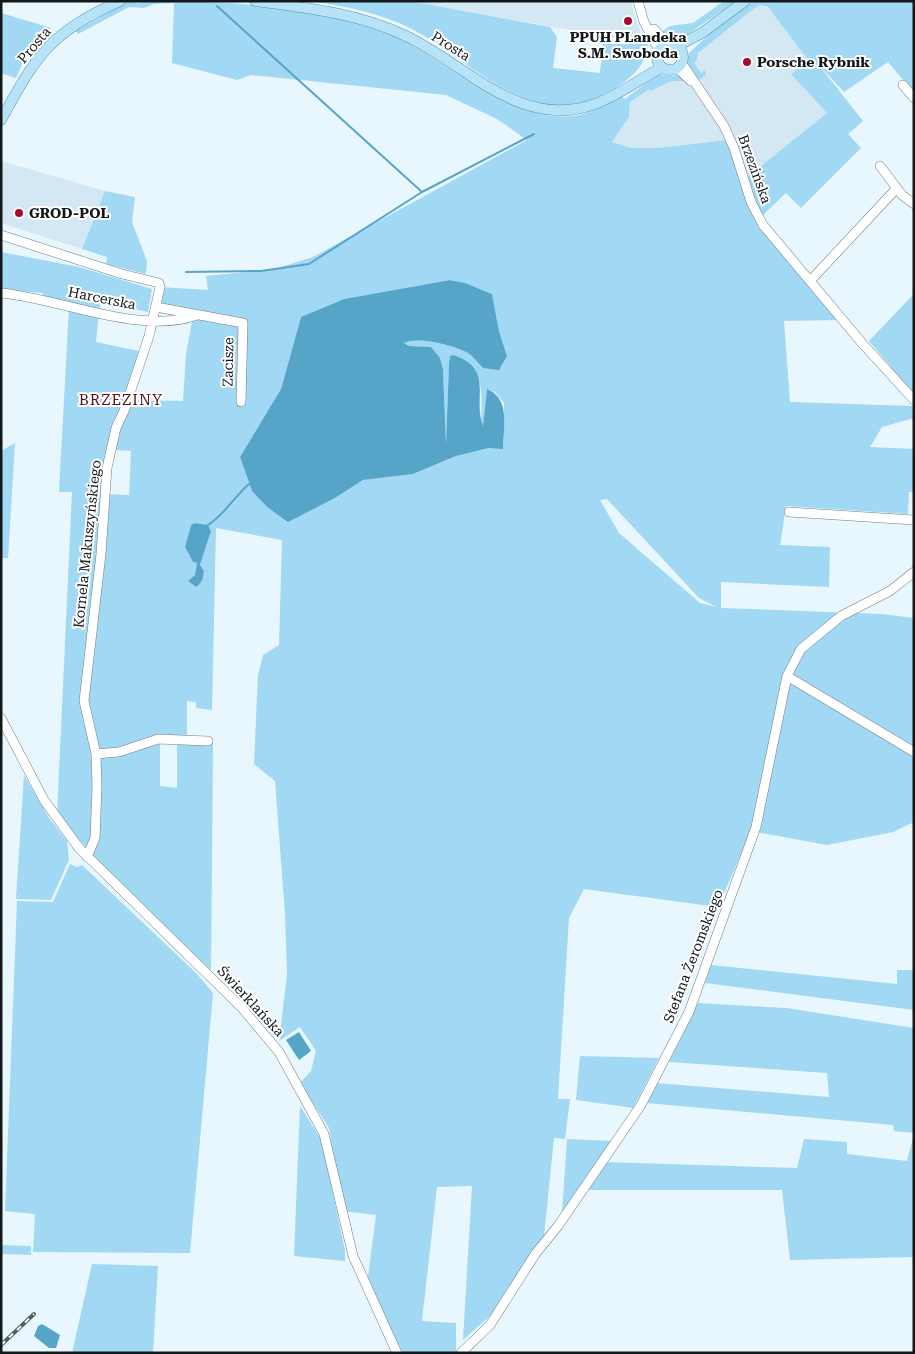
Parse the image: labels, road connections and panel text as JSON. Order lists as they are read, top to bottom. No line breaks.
{"streets":{"main road":["Prosta"],"street":["Brzezińska","Harcerska","Zacisze","Kornela Makuszyńskiego","Stefana Żeromskiego","Świerklańska"]},"crossings":[["Harcerska","Zacisze"],["Harcerska","Kornela Makuszyńskiego"],["Kornela Makuszyńskiego","Świerklańska"]],"districts":["BRZEZINY"],"places":["PPUH PLandeka S.M. Swoboda","Porsche Rybnik","GROD-POL"]}
